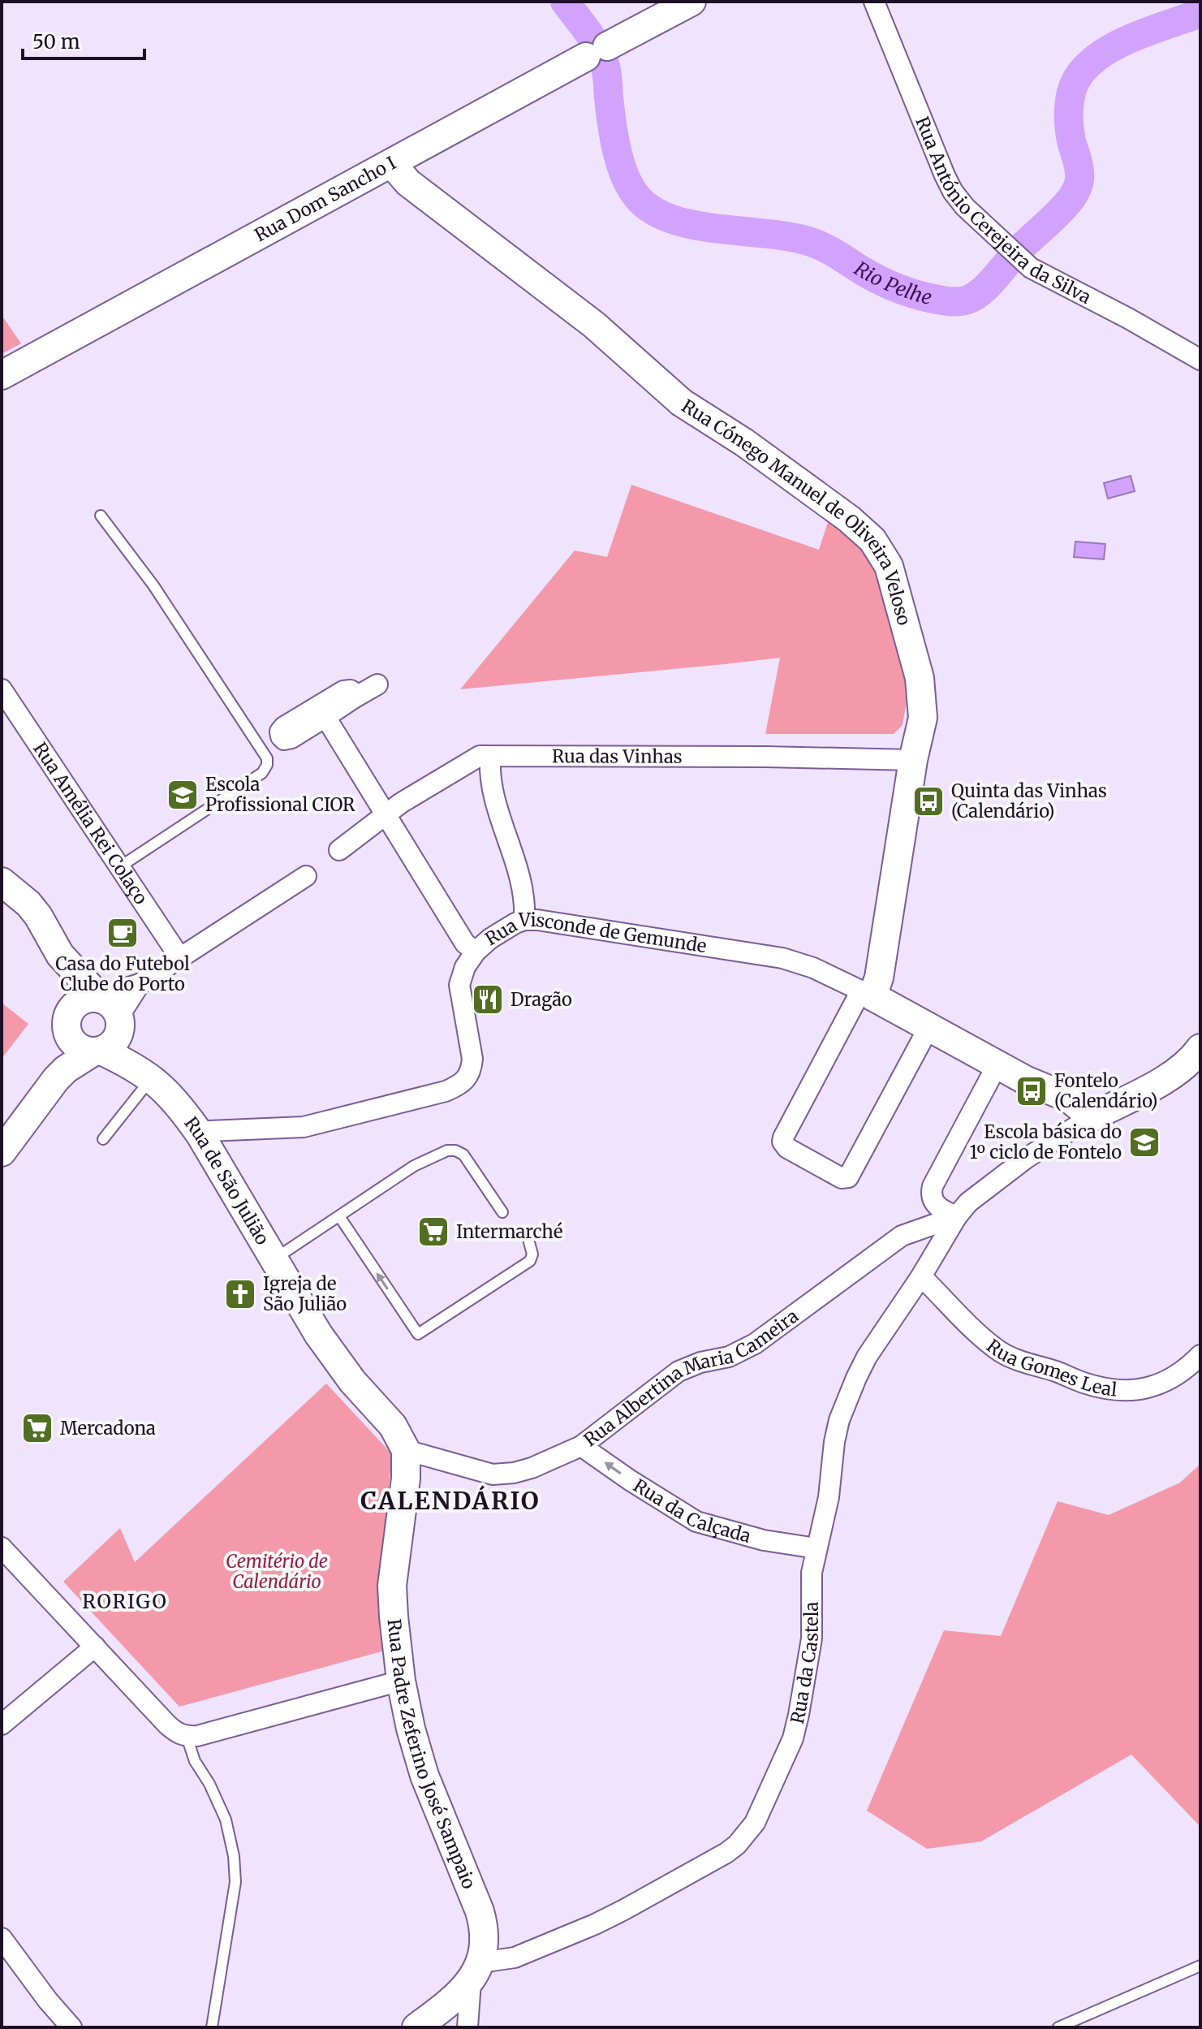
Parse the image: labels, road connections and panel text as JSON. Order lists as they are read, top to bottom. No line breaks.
{"streets":{"street":["Rua Dom Sancho I","Rua António Cerejeira da Silva","Rua Cónego Manuel de Oliveira Veloso","Rua das Vinhas","Rua Amélia Rei Colaço","Rua Visconde de Gemunde","Rua de São Julião","Rua Gomes Leal","Rua Albertina Maria Cameira","Rua da Calçada","Rua da Castela","Rua Padre Zeferino José Sampaio"]},"crossings":[["Rua Dom Sancho I","Rua Cónego Manuel de Oliveira Veloso"],["Rua Cónego Manuel de Oliveira Veloso","Rua das Vinhas"],["Rua Cónego Manuel de Oliveira Veloso","Rua Visconde de Gemunde"],["Rua Visconde de Gemunde","Rua de São Julião"],["Rua de São Julião","Rua Albertina Maria Cameira"],["Rua de São Julião","Rua Padre Zeferino José Sampaio"],["Rua Gomes Leal","Rua da Castela"],["Rua Albertina Maria Cameira","Rua da Calçada"],["Rua Albertina Maria Cameira","Rua da Castela"],["Rua Albertina Maria Cameira","Rua Padre Zeferino José Sampaio"],["Rua da Calçada","Rua da Castela"],["Rua da Castela","Rua Padre Zeferino José Sampaio"]],"one_way":["Rua da Calçada"],"districts":["CALENDÁRIO","RORIGO"],"water":["Rio Pelhe"],"parks":["Cemitério de Calendário"],"places":{"school or university":["Escola Profissional CIOR","Escola básica do 1º ciclo de Fontelo"],"bus stop":["Quinta das Vinhas (Calendário)","Fontelo (Calendário)"],"cafe":["Casa do Futebol Clube do Porto"],"restaurant":["Dragão"],"supermarket":["Intermarché","Mercadona"],"church":["Igreja de São Julião"]},"scale_bar":"50 m"}
